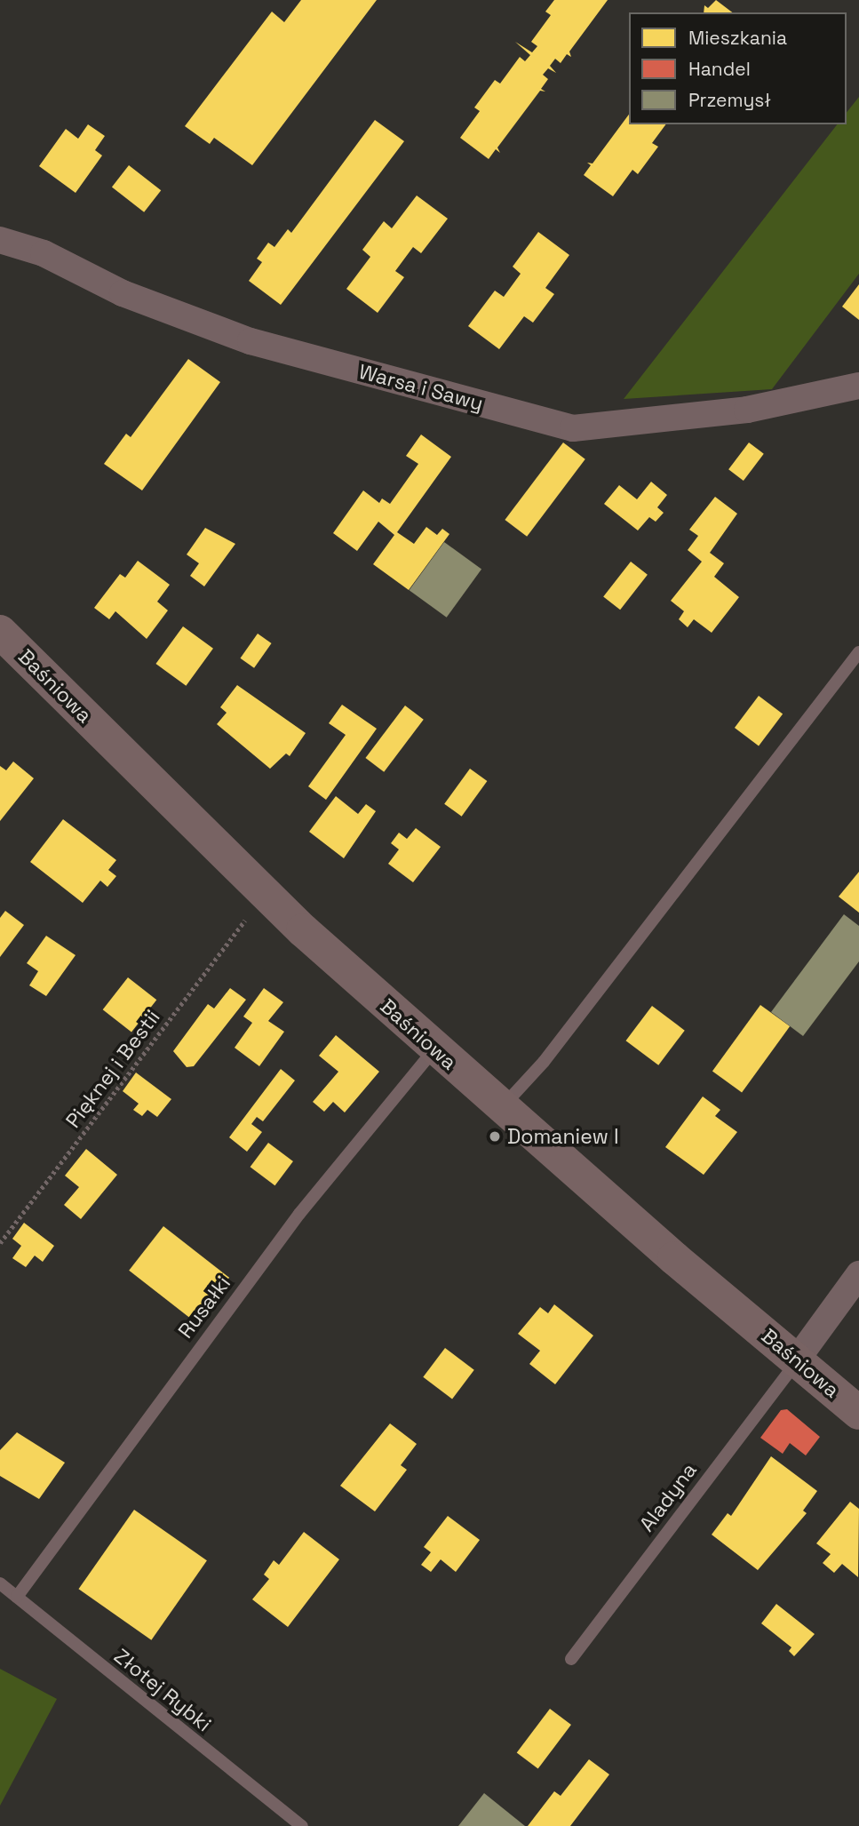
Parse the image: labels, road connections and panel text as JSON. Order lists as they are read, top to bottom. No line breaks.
{"streets":{"main road":["Baśniowa"],"street":["Warsa i Sawy"],"lane":["Rusałki","Aladyna","Złotej Rybki"],"path":["Pięknej i Bestii"]},"crossings":[["Baśniowa","Rusałki"],["Baśniowa","Aladyna"],["Rusałki","Złotej Rybki"]],"places":["Domaniew I"],"legend":["Mieszkania","Handel","Przemysł"]}
